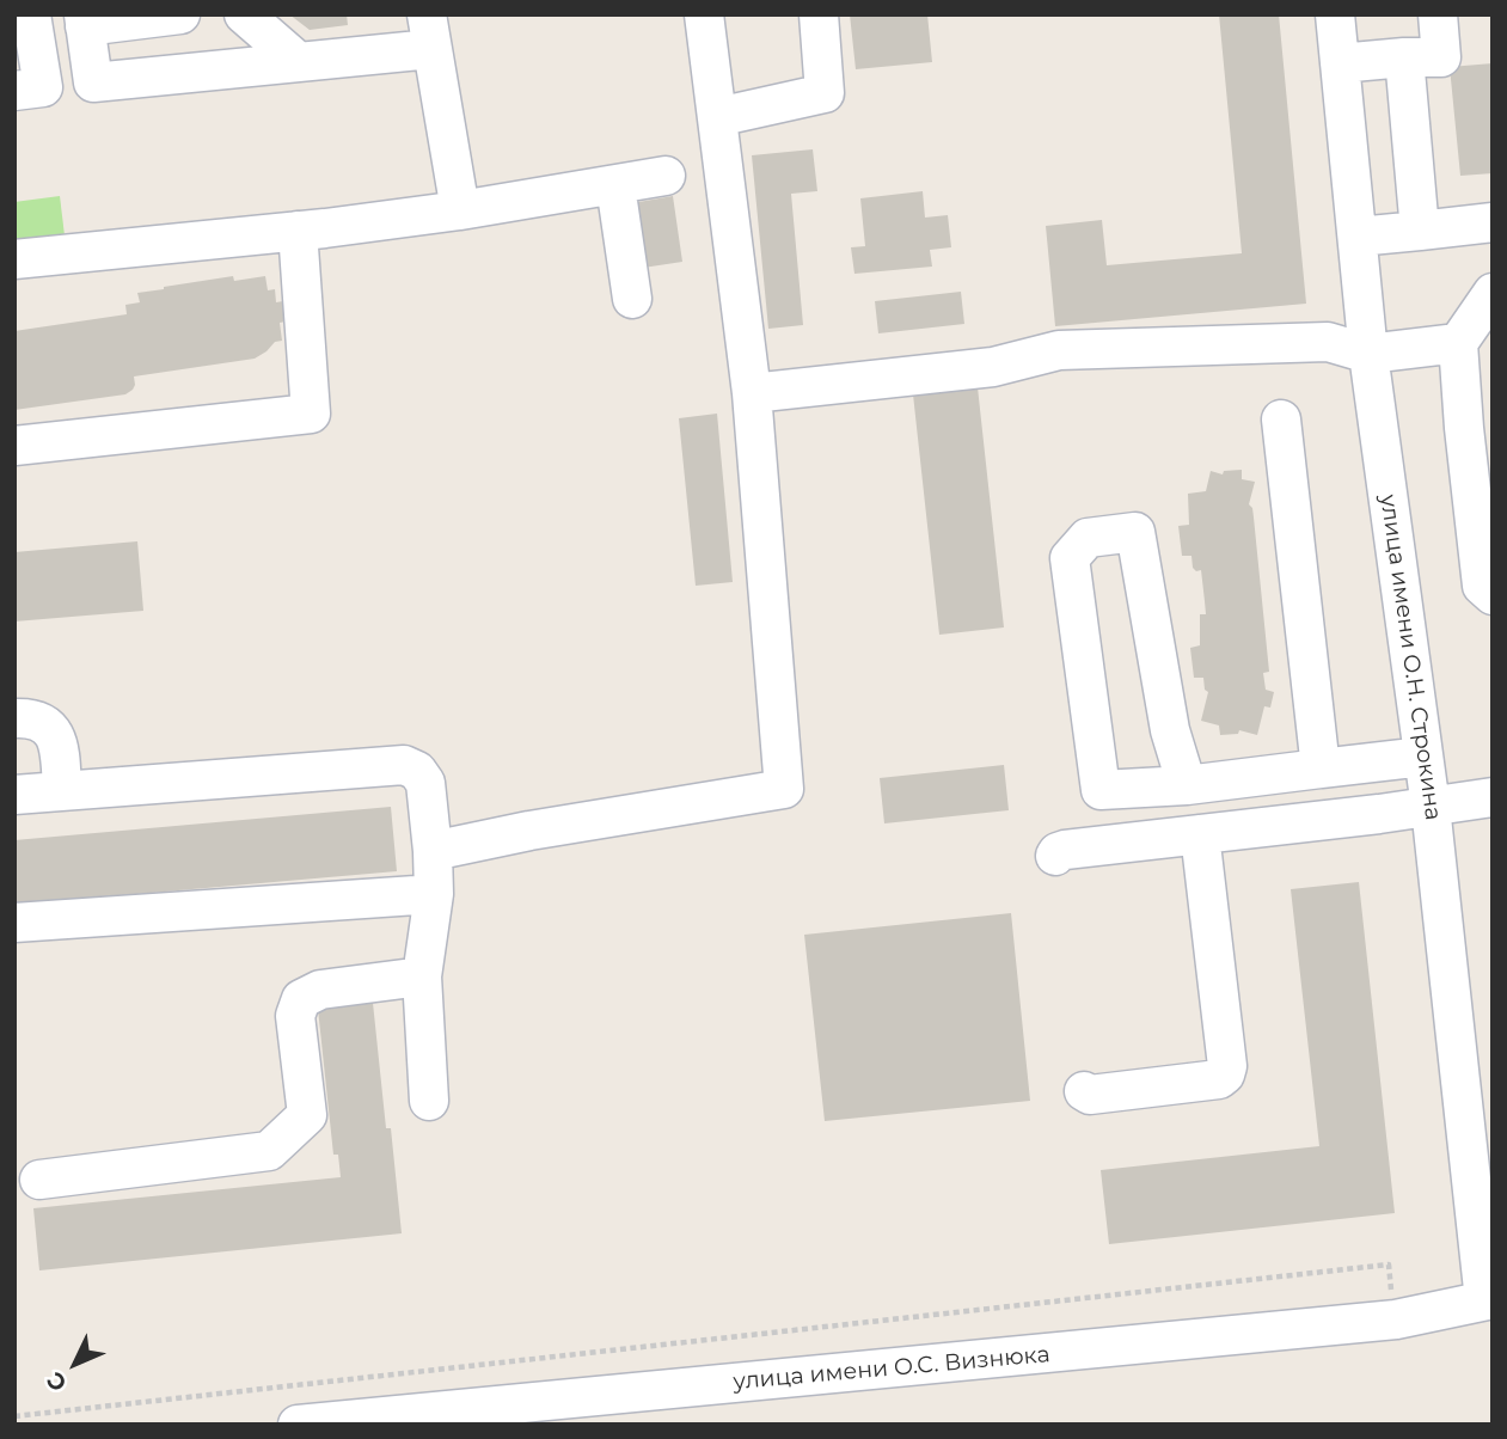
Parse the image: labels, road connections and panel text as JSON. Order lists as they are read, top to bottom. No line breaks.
{"streets":{"street":["улица имени О.Н. Строкина","улица имени О.С. Визнюка"]},"crossings":[["улица имени О.Н. Строкина","улица имени О.С. Визнюка"]],"north":"bottom left"}
